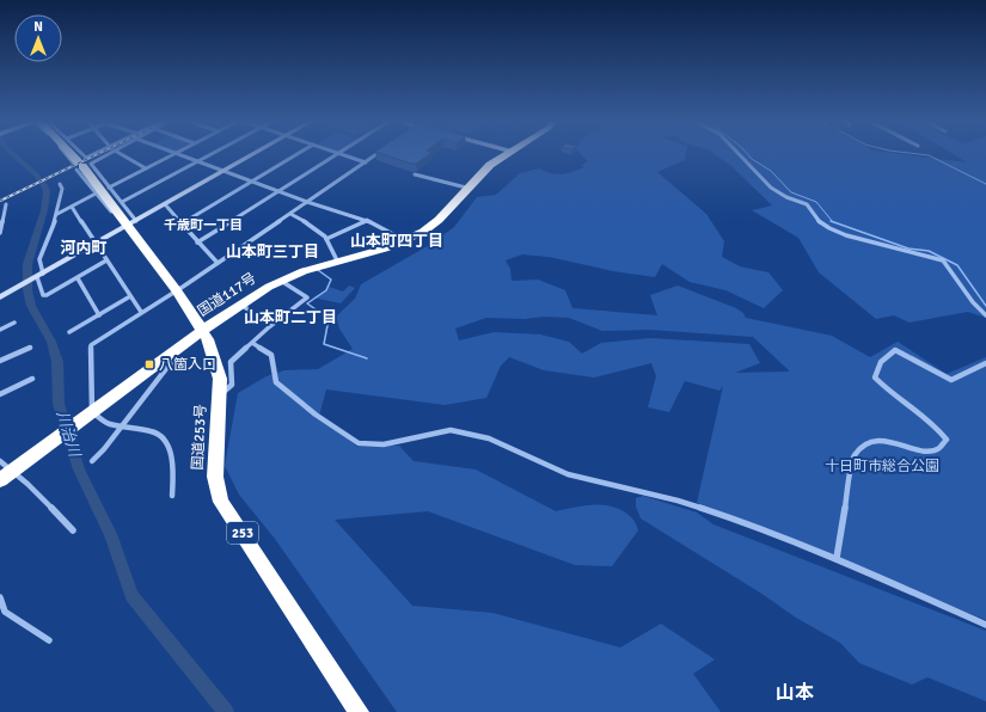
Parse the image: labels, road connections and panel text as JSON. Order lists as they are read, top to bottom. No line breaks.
{"streets":{"highway":["国道117号","国道253号","253"]},"crossings":[["国道117号","国道253号"]],"districts":["千歳町一丁目","山本町四丁目","河内町","山本町三丁目","山本町二丁目","山本"],"water":["川治川"],"parks":["十日町市総合公園"],"places":{"transit":["八箇入口"]},"north":"top"}
